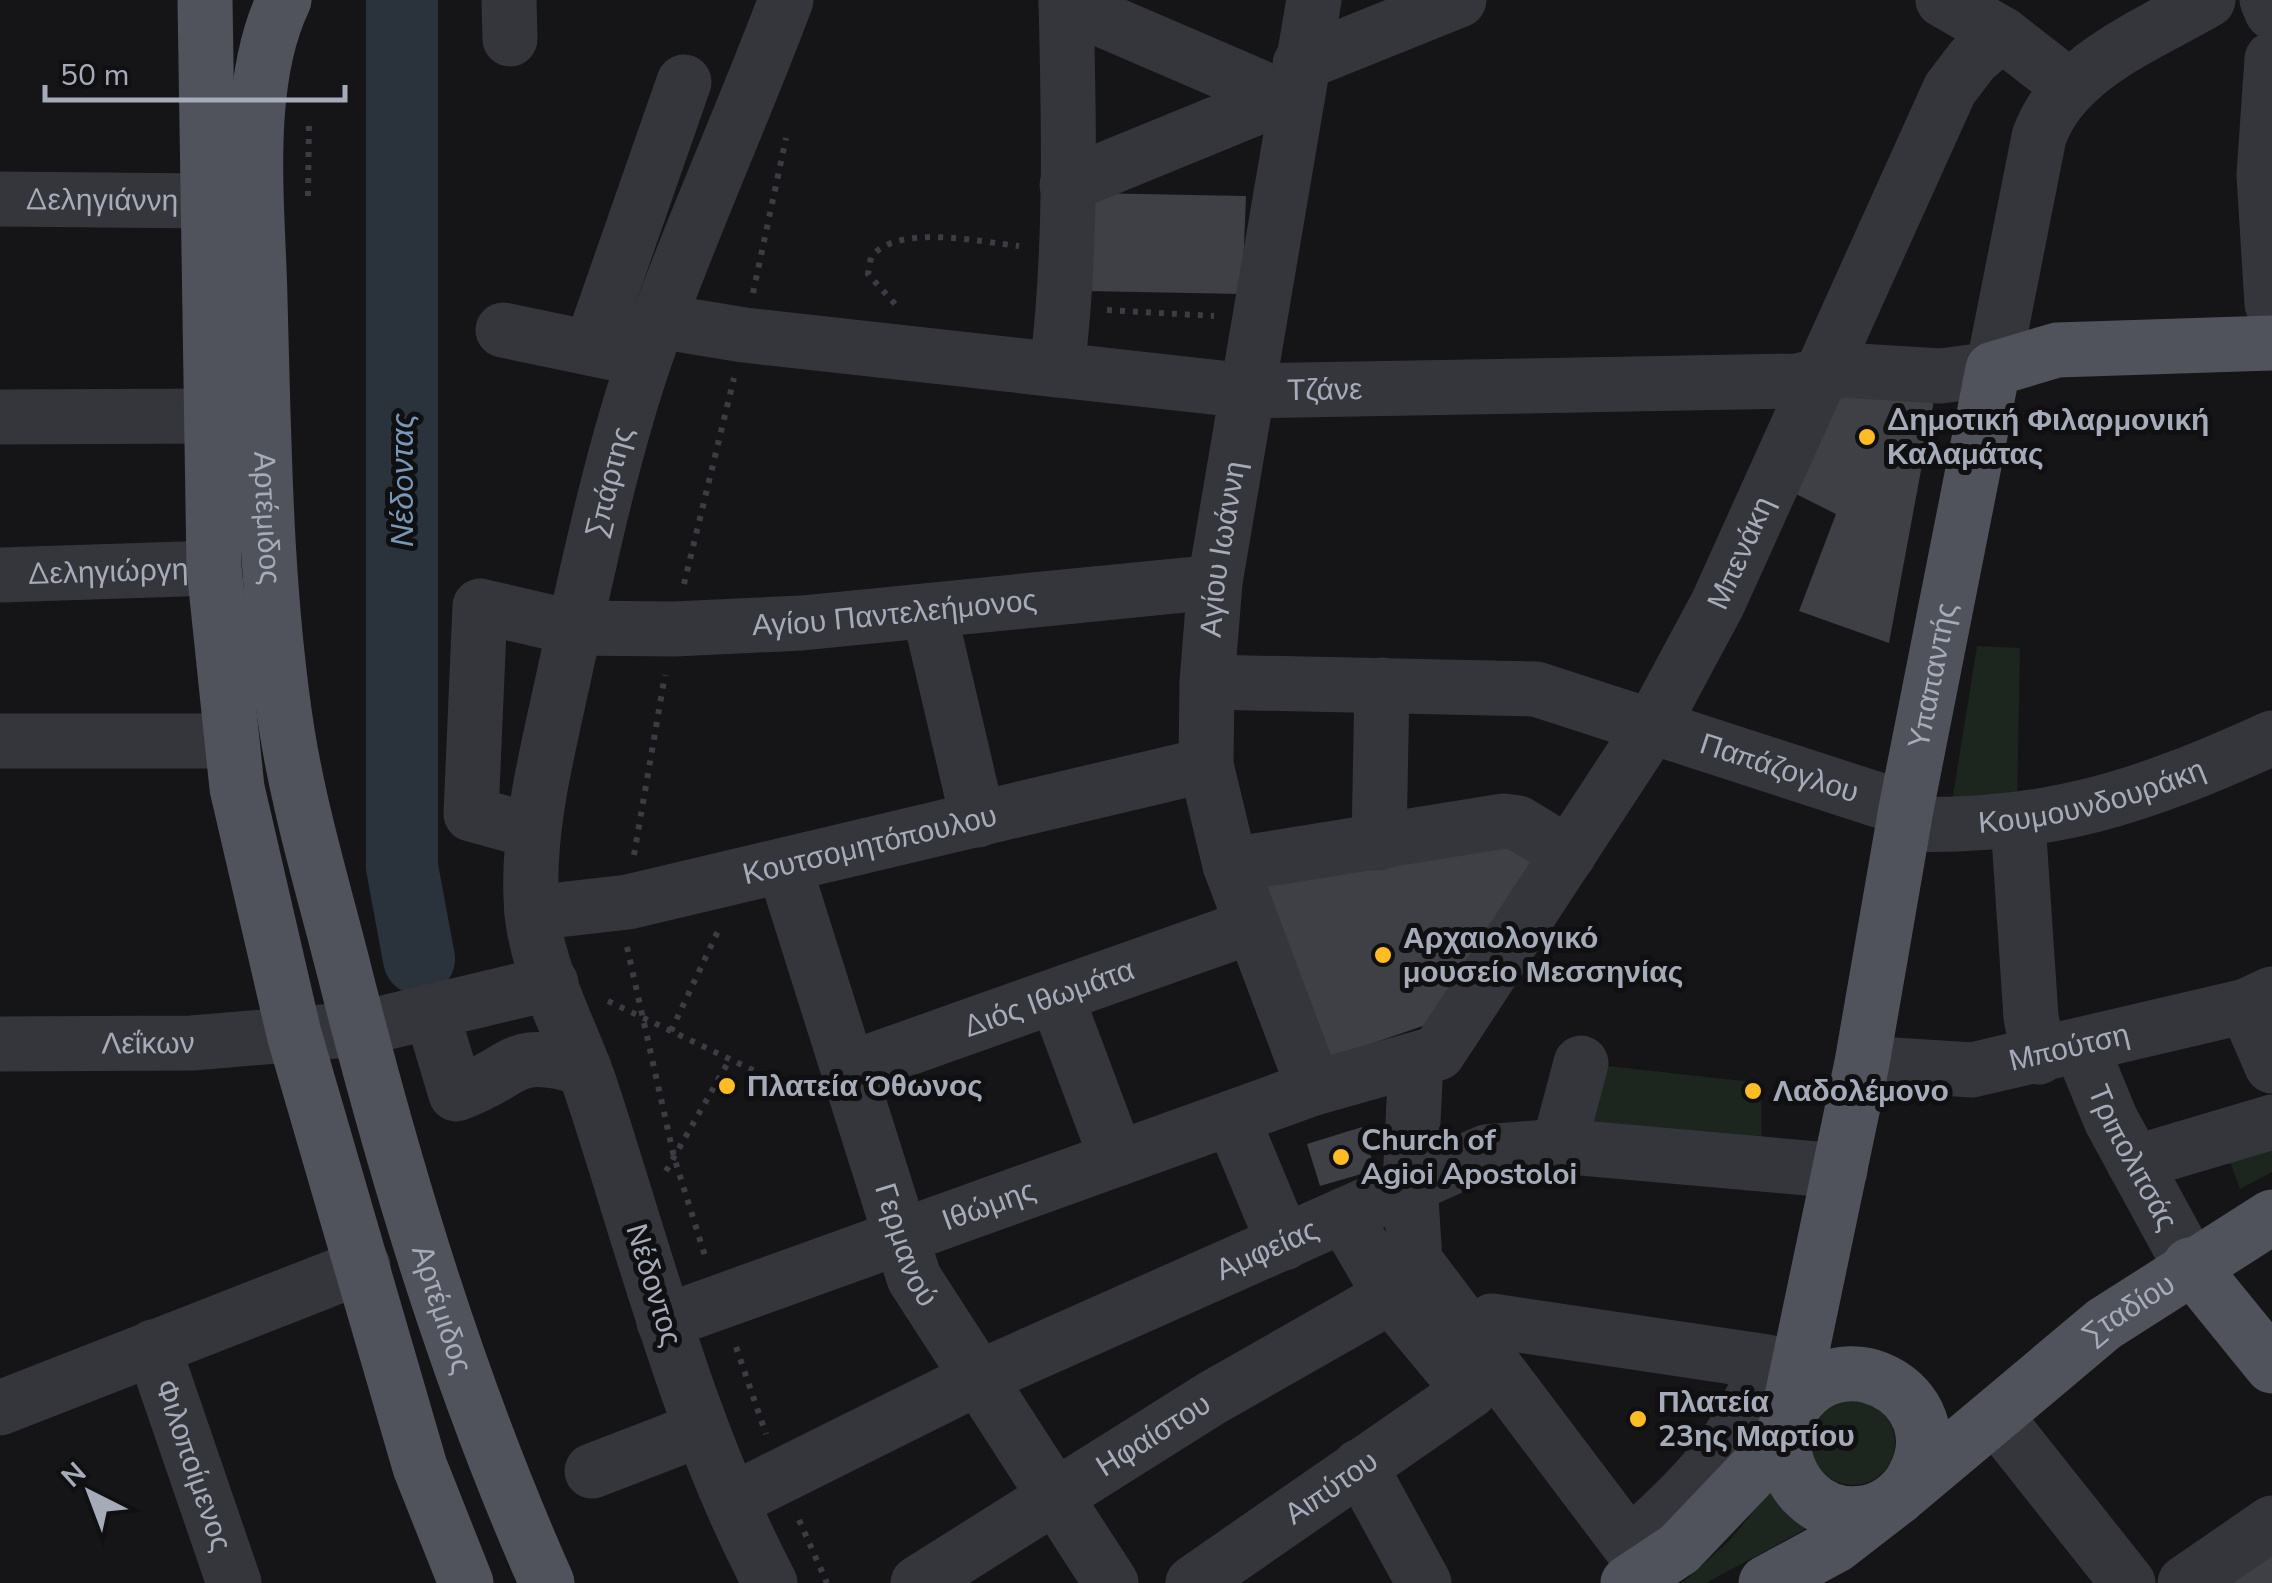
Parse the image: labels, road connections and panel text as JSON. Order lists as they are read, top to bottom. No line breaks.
{"streets":{"main road":["Αρτέμιδος","Υπαπαντής","Σταδίου"],"street":["Δεληγιάννη","Τζάνε","Σπάρτης","Αγίου Ιωάννη","Μπενάκη","Δεληγιώργη","Αγίου Παντελεήμονος","Παπάζογλου","Κουμουνδουράκη","Κουτσομητόπουλου","Διός Ιθωμάτα","Λεΐκων","Μπούτση","Τριπολιτσάς","Ιθώμης","Γερμανού","Αμφείας","Νέδοντος","Ηφαίστου","Φιλοποίμενος","Αιπύτου"]},"crossings":[["Δεληγιάννη","Αρτέμιδος"],["Τζάνε","Σπάρτης"],["Τζάνε","Αγίου Ιωάννη"],["Τζάνε","Μπενάκη"],["Τζάνε","Υπαπαντής"],["Σπάρτης","Αγίου Παντελεήμονος"],["Σπάρτης","Κουτσομητόπουλου"],["Σπάρτης","Νέδοντος"],["Αρτέμιδος","Δεληγιώργη"],["Αρτέμιδος","Λεΐκων"],["Αγίου Ιωάννη","Αγίου Παντελεήμονος"],["Αγίου Ιωάννη","Παπάζογλου"],["Αγίου Ιωάννη","Κουτσομητόπουλου"],["Αγίου Ιωάννη","Διός Ιθωμάτα"],["Αγίου Ιωάννη","Ιθώμης"],["Μπενάκη","Παπάζογλου"],["Μπενάκη","Ιθώμης"],["Υπαπαντής","Παπάζογλου"],["Υπαπαντής","Κουμουνδουράκη"],["Υπαπαντής","Μπούτση"],["Υπαπαντής","Αμφείας"],["Υπαπαντής","Σταδίου"],["Παπάζογλου","Κουμουνδουράκη"],["Κουμουνδουράκη","Τριπολιτσάς"],["Κουτσομητόπουλου","Γερμανού"],["Διός Ιθωμάτα","Γερμανού"],["Μπούτση","Τριπολιτσάς"],["Τριπολιτσάς","Σταδίου"],["Ιθώμης","Γερμανού"],["Ιθώμης","Νέδοντος"],["Γερμανού","Αμφείας"],["Γερμανού","Ηφαίστου"],["Αμφείας","Νέδοντος"]],"water":["Νέδoντας"],"places":["Δημοτική Φιλαρμονική Καλαμάτας","Αρχαιολογικό μουσείο Μεσσηνίας","Πλατεία Όθωνος","Λαδολέμονο","Church of Agioi Apostoloi","Πλατεία 23ης Μαρτίου"],"scale_bar":"50 m","north":"top left"}
